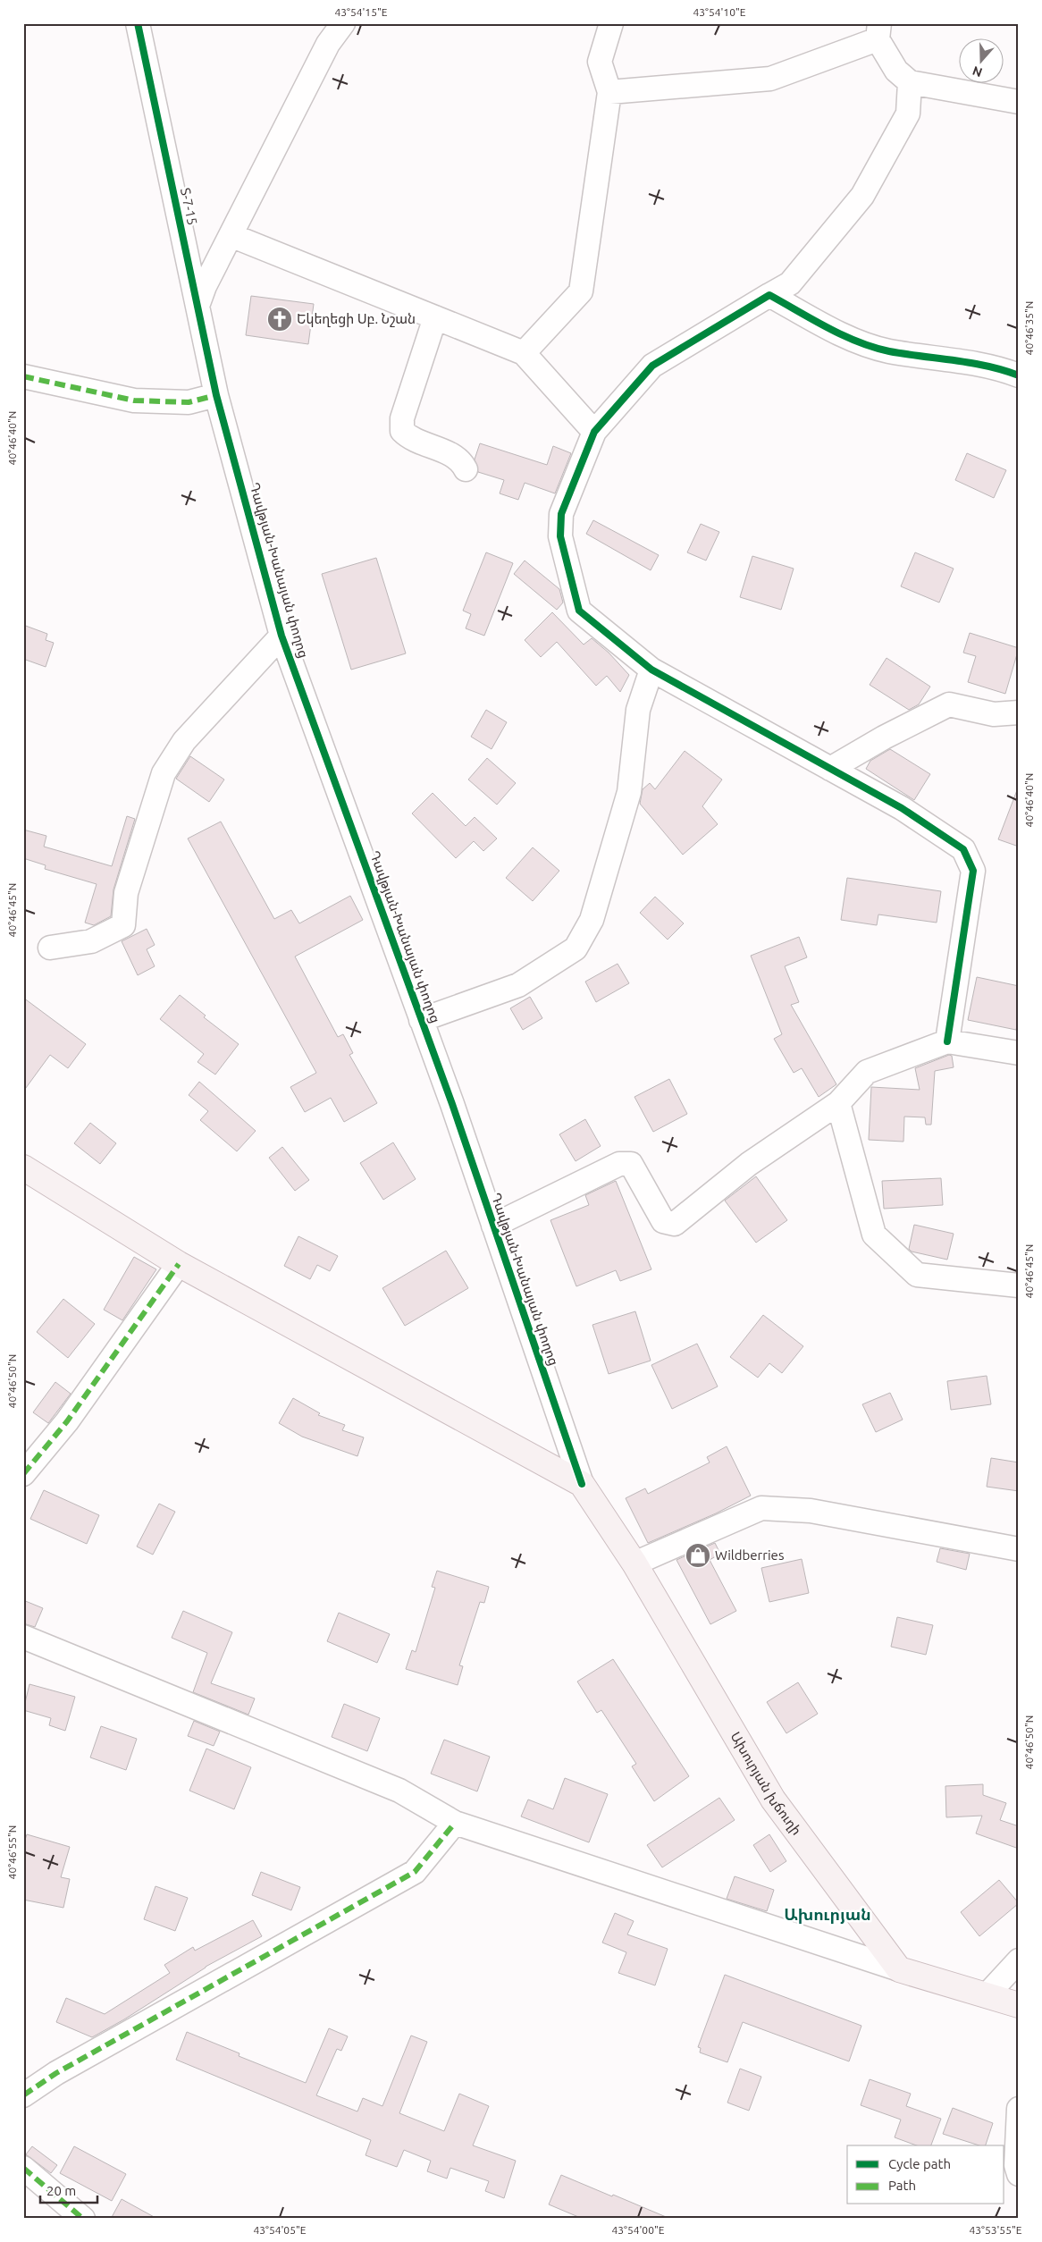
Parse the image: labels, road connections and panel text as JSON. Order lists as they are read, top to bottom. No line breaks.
{"streets":{"main road":["Ախուրյան խճուղի"],"street":["Տ-7-15","Դավթյան-Խանայան փողոց"]},"crossings":[["Տ-7-15","Դավթյան-Խանայան փողոց"],["Դավթյան-Խանայան փողոց","Ախուրյան խճուղի"]],"districts":["Ախուրյան"],"places":{"church":["Եկեղեցի Սբ. Նշան"],"shop":["Wildberries"]},"legend":["Cycle path","Path"],"scale_bar":"20 m","north":"bottom","coordinates":["43°54'15\"E","43°54'10\"E","40°46'35\"N","40°46'40\"N","40°46'45\"N","40°46'50\"N","40°46'55\"N","43°54'05\"E","43°54'00\"E","43°53'55\"E"]}
